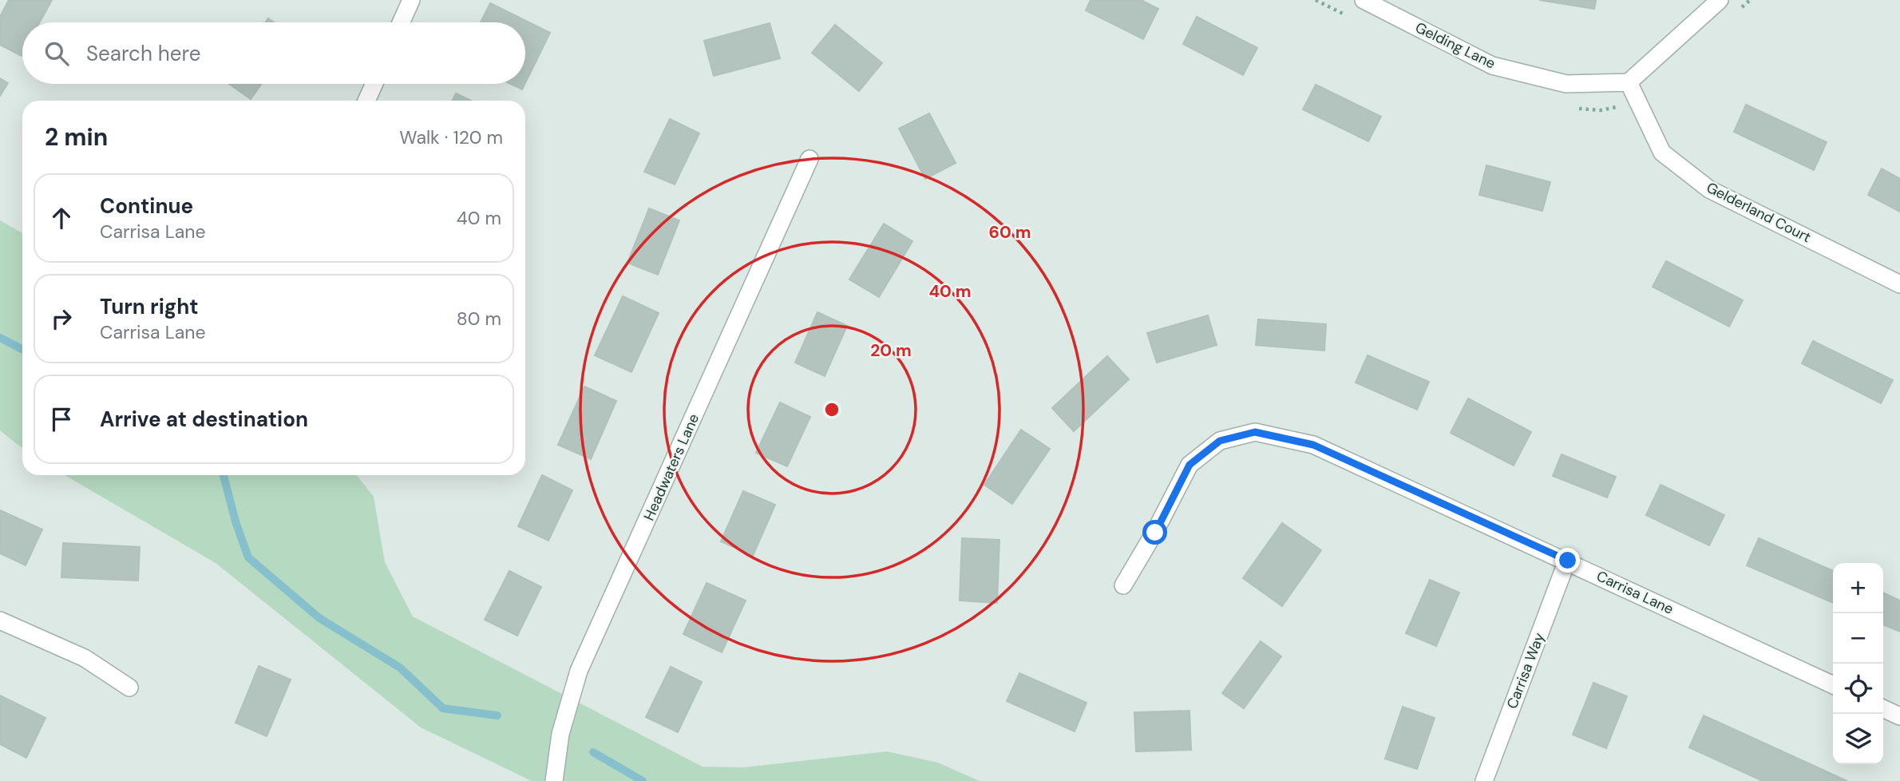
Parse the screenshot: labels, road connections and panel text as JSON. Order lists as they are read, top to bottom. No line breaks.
{"streets":{"street":["Gelding Lane","Gelderland Court","Headwaters Lane","Carrisa Lane","Carrisa Way"]},"crossings":[["Gelding Lane","Gelderland Court"],["Carrisa Lane","Carrisa Way"]],"page":{"search":"Search here","heading":["2 min","Walk · 120 m"],"list":[["Continue","Carrisa Lane","40 m"],["Turn right","Carrisa Lane","80 m"],"Arrive at destination"],"map_buttons":["+","−"]},"rings":["60 m","40 m","20 m"]}
